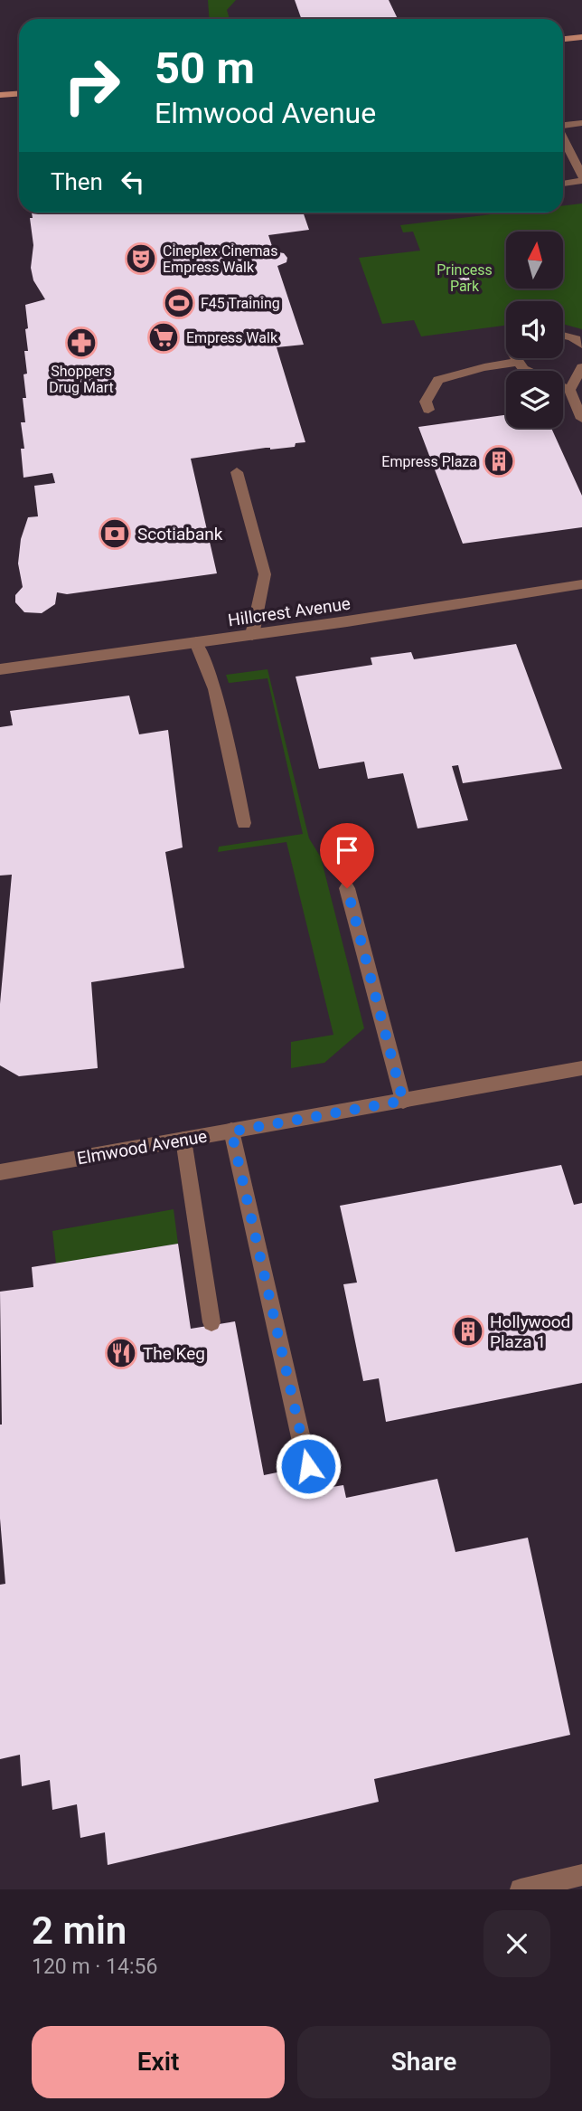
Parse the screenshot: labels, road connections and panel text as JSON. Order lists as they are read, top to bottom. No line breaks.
{"streets":{"street":["Hillcrest Avenue","Elmwood Avenue"]},"parks":["Princess Park"],"places":{"theatre":["Cineplex Cinemas Empress Walk"],"sports":["F45 Training"],"supermarket":["Empress Walk"],"pharmacy":["Shoppers Drug Mart"],"building":["Empress Plaza","Hollywood Plaza 1"],"bank":["Scotiabank"],"restaurant":["The Keg"]},"north":"top","page":{"turn":["50 m","Elmwood Avenue"],"then":"Then","heading":["2 min","120 m · 14:56"],"buttons":["Exit","Share"]}}
